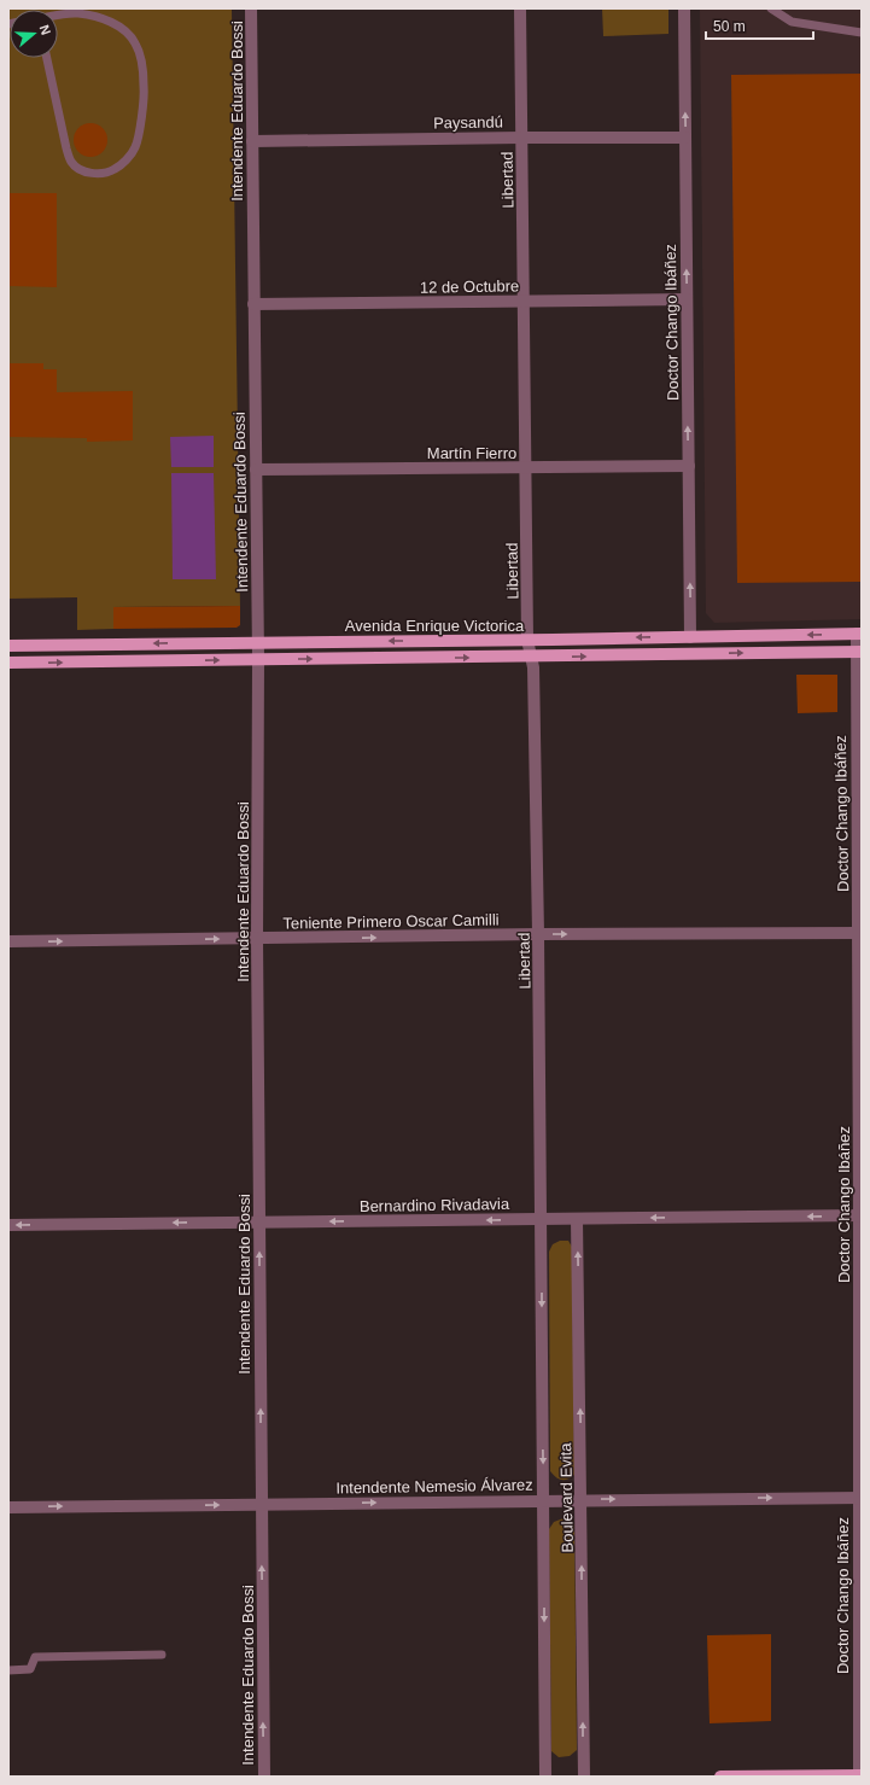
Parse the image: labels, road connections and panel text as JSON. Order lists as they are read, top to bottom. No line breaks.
{"streets":{"main road":["Avenida Enrique Victorica"],"street":["Intendente Eduardo Bossi","Paysandú","Libertad","12 de Octubre","Doctor Chango Ibáñez","Martín Fierro","Teniente Primero Oscar Camilli","Bernardino Rivadavia","Intendente Nemesio Álvarez","Boulevard Evita"]},"crossings":[["Intendente Eduardo Bossi","Paysandú"],["Intendente Eduardo Bossi","12 de Octubre"],["Intendente Eduardo Bossi","Martín Fierro"],["Intendente Eduardo Bossi","Avenida Enrique Victorica"],["Intendente Eduardo Bossi","Teniente Primero Oscar Camilli"],["Intendente Eduardo Bossi","Bernardino Rivadavia"],["Intendente Eduardo Bossi","Intendente Nemesio Álvarez"],["Paysandú","Libertad"],["Paysandú","Doctor Chango Ibáñez"],["Libertad","12 de Octubre"],["Libertad","Martín Fierro"],["Libertad","Avenida Enrique Victorica"],["Libertad","Teniente Primero Oscar Camilli"],["Libertad","Bernardino Rivadavia"],["Libertad","Boulevard Evita"],["12 de Octubre","Doctor Chango Ibáñez"],["Doctor Chango Ibáñez","Martín Fierro"],["Doctor Chango Ibáñez","Avenida Enrique Victorica"],["Doctor Chango Ibáñez","Teniente Primero Oscar Camilli"],["Doctor Chango Ibáñez","Bernardino Rivadavia"],["Doctor Chango Ibáñez","Intendente Nemesio Álvarez"],["Bernardino Rivadavia","Boulevard Evita"],["Intendente Nemesio Álvarez","Boulevard Evita"]],"one_way":["Doctor Chango Ibáñez","Teniente Primero Oscar Camilli","Bernardino Rivadavia","Intendente Nemesio Álvarez"],"scale_bar":"50 m","north":"right"}
